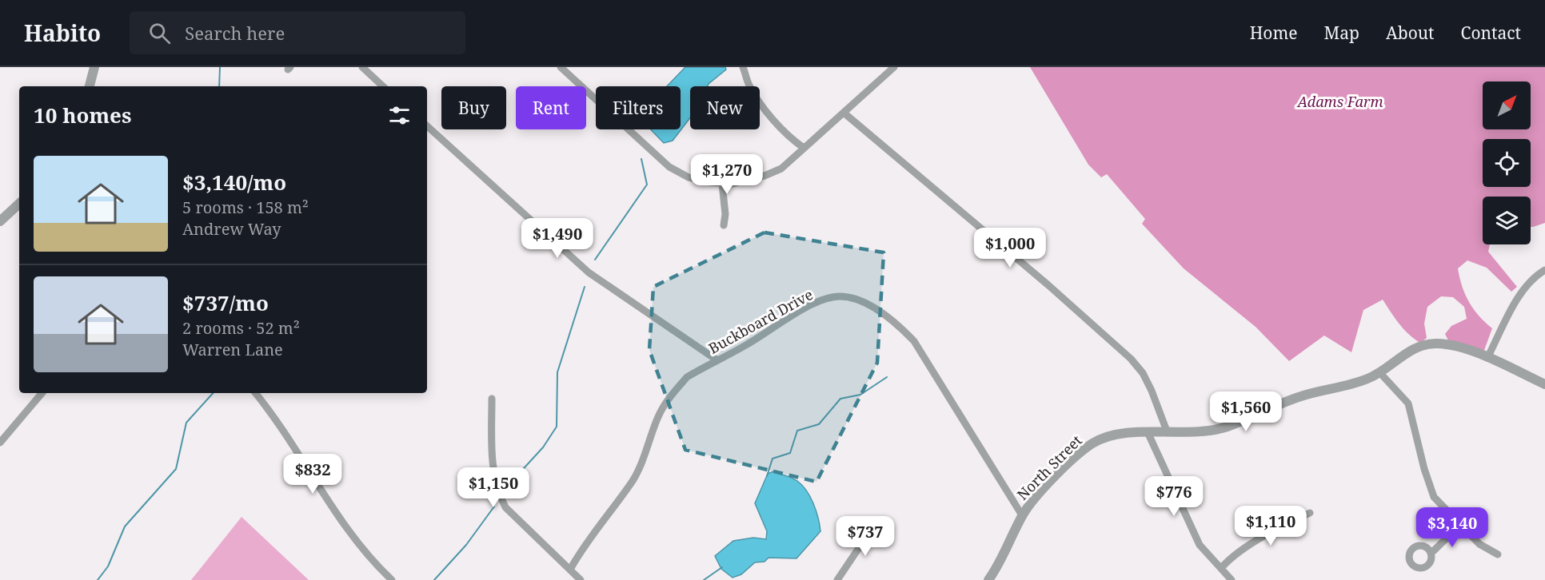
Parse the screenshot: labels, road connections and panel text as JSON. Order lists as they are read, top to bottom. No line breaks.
{"streets":{"street":["Buckboard Drive","North Street"]},"crossings":[["Buckboard Drive","North Street"]],"parks":["Adams Farm"],"north":"top right","page":{"header":"Habito","search":"Search here","nav":["Home","Map","About","Contact"],"chip":["Buy","Rent","Filters","New"],"heading":"10 homes","list":[{"name":"$3,140/mo","note":"5 rooms · 158 m² · Andrew Way"},{"name":"$737/mo","note":"2 rooms · 52 m² · Warren Lane"}],"price":["$1,270","$1,490","$1,000","$1,560","$832","$1,150","$776","$1,110","$3,140","$737"]}}
